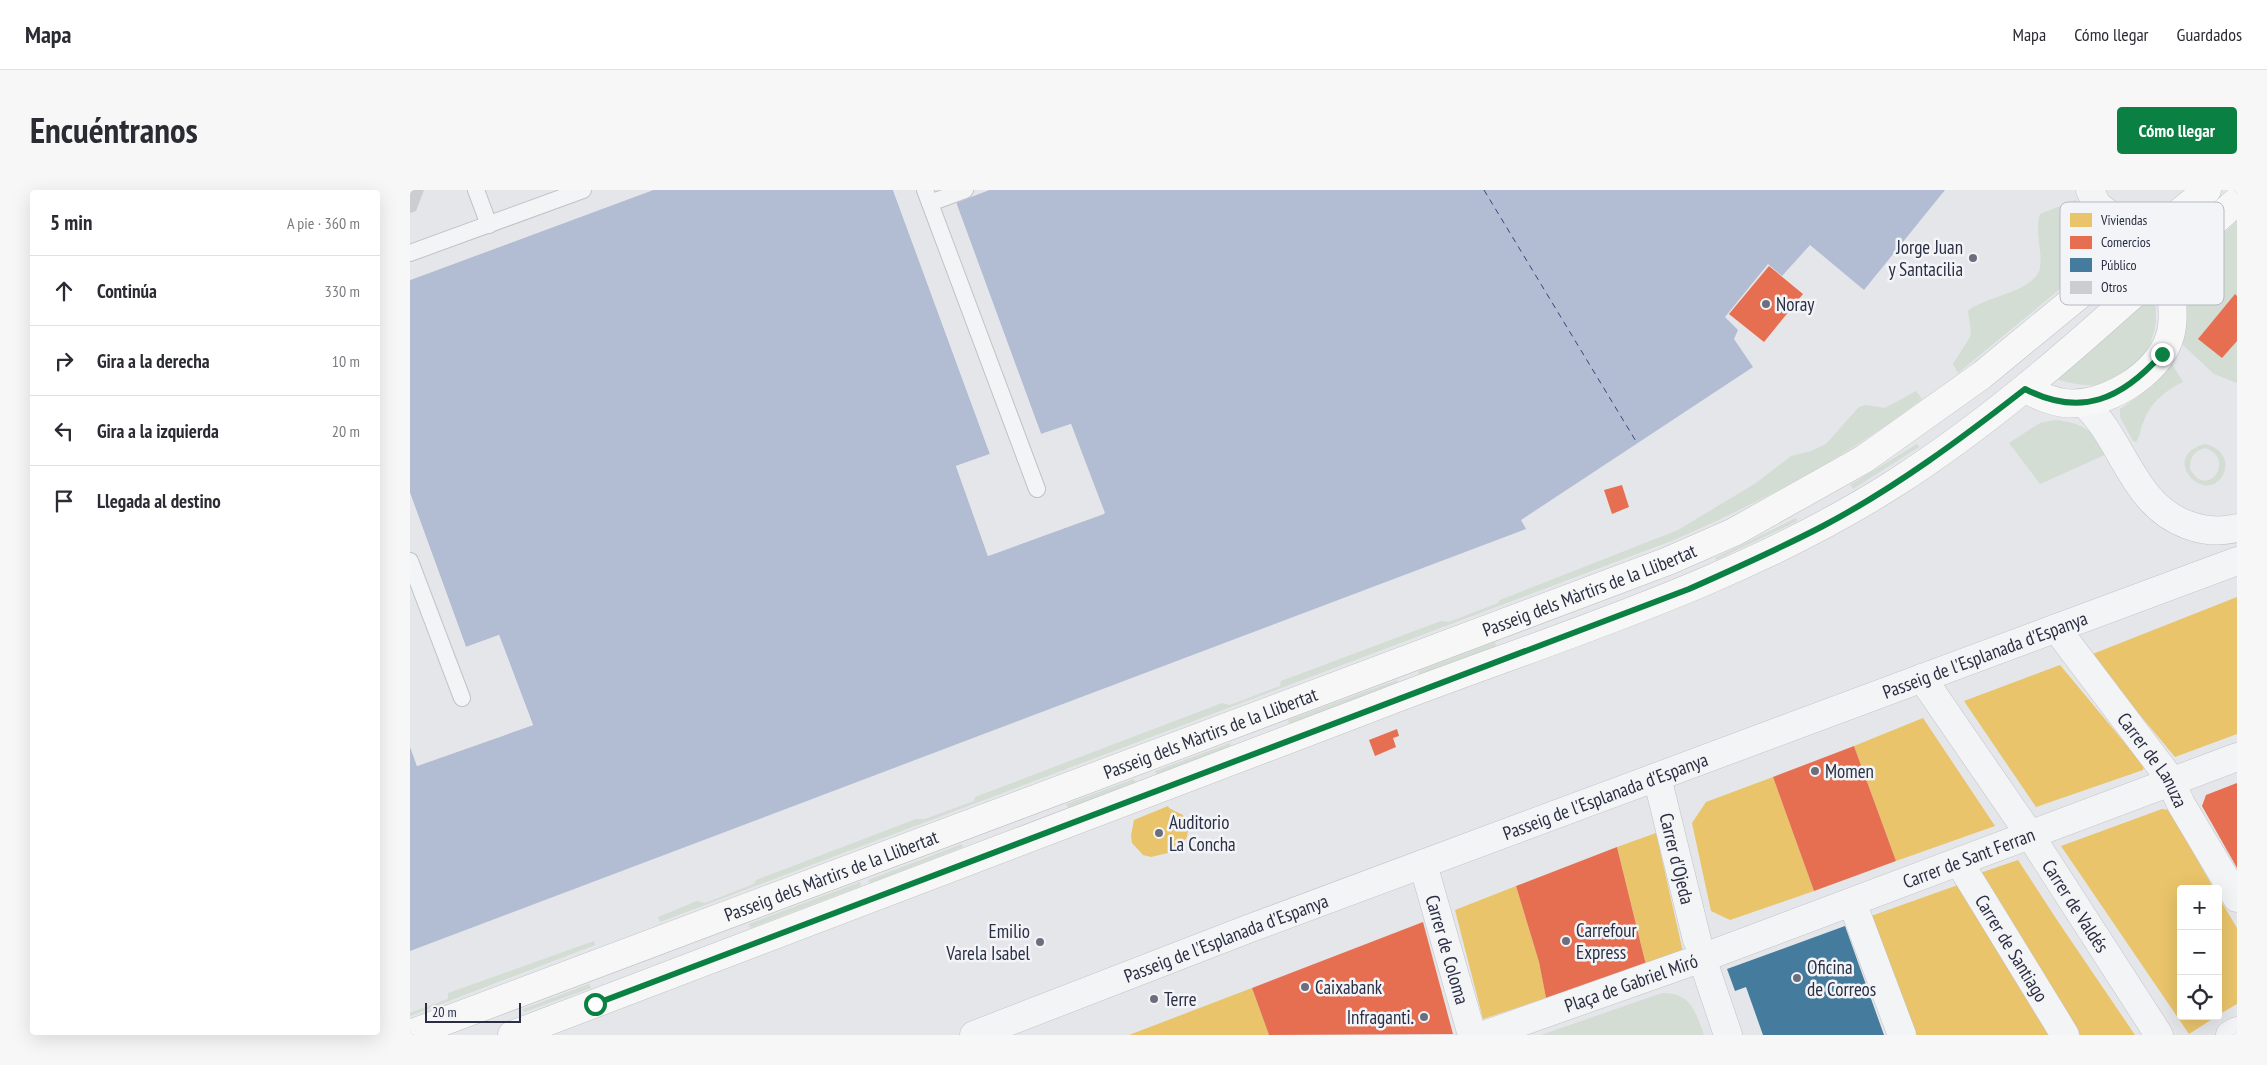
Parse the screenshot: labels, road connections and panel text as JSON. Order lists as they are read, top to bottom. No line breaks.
{"streets":{"main road":["Passeig dels Màrtirs de la Llibertat"],"street":["Passeig de l'Esplanada d'Espanya","Carrer de Lanuza","Carrer de Sant Ferran","Carrer d'Ojeda","Carrer de Valdés","Carrer de Coloma","Carrer de Santiago","Plaça de Gabriel Miró"]},"crossings":[["Passeig de l'Esplanada d'Espanya","Carrer de Lanuza"],["Passeig de l'Esplanada d'Espanya","Carrer d'Ojeda"],["Passeig de l'Esplanada d'Espanya","Carrer de Valdés"],["Passeig de l'Esplanada d'Espanya","Carrer de Coloma"],["Carrer de Lanuza","Carrer de Sant Ferran"],["Carrer de Sant Ferran","Carrer d'Ojeda"],["Carrer de Sant Ferran","Carrer de Valdés"],["Carrer de Sant Ferran","Carrer de Santiago"],["Carrer de Sant Ferran","Plaça de Gabriel Miró"],["Carrer d'Ojeda","Plaça de Gabriel Miró"]],"places":["Jorge Juan y Santacilia","Noray","Momen","Auditorio La Concha","Carrefour Express","Emilio Varela Isabel","Oficina de Correos","Caixabank","Terre","Infraganti."],"legend":["Viviendas","Comercios","Público","Otros"],"scale_bar":"20 m","page":{"header":"Mapa","nav":["Mapa","Cómo llegar","Guardados"],"title":"Encuéntranos","buttons":"Cómo llegar","heading":["5 min","A pie · 360 m"],"list":[["Continúa","330 m"],["Gira a la derecha","10 m"],["Gira a la izquierda","20 m"],"Llegada al destino"],"map_buttons":["+","−"],"scale":"20 m"}}
